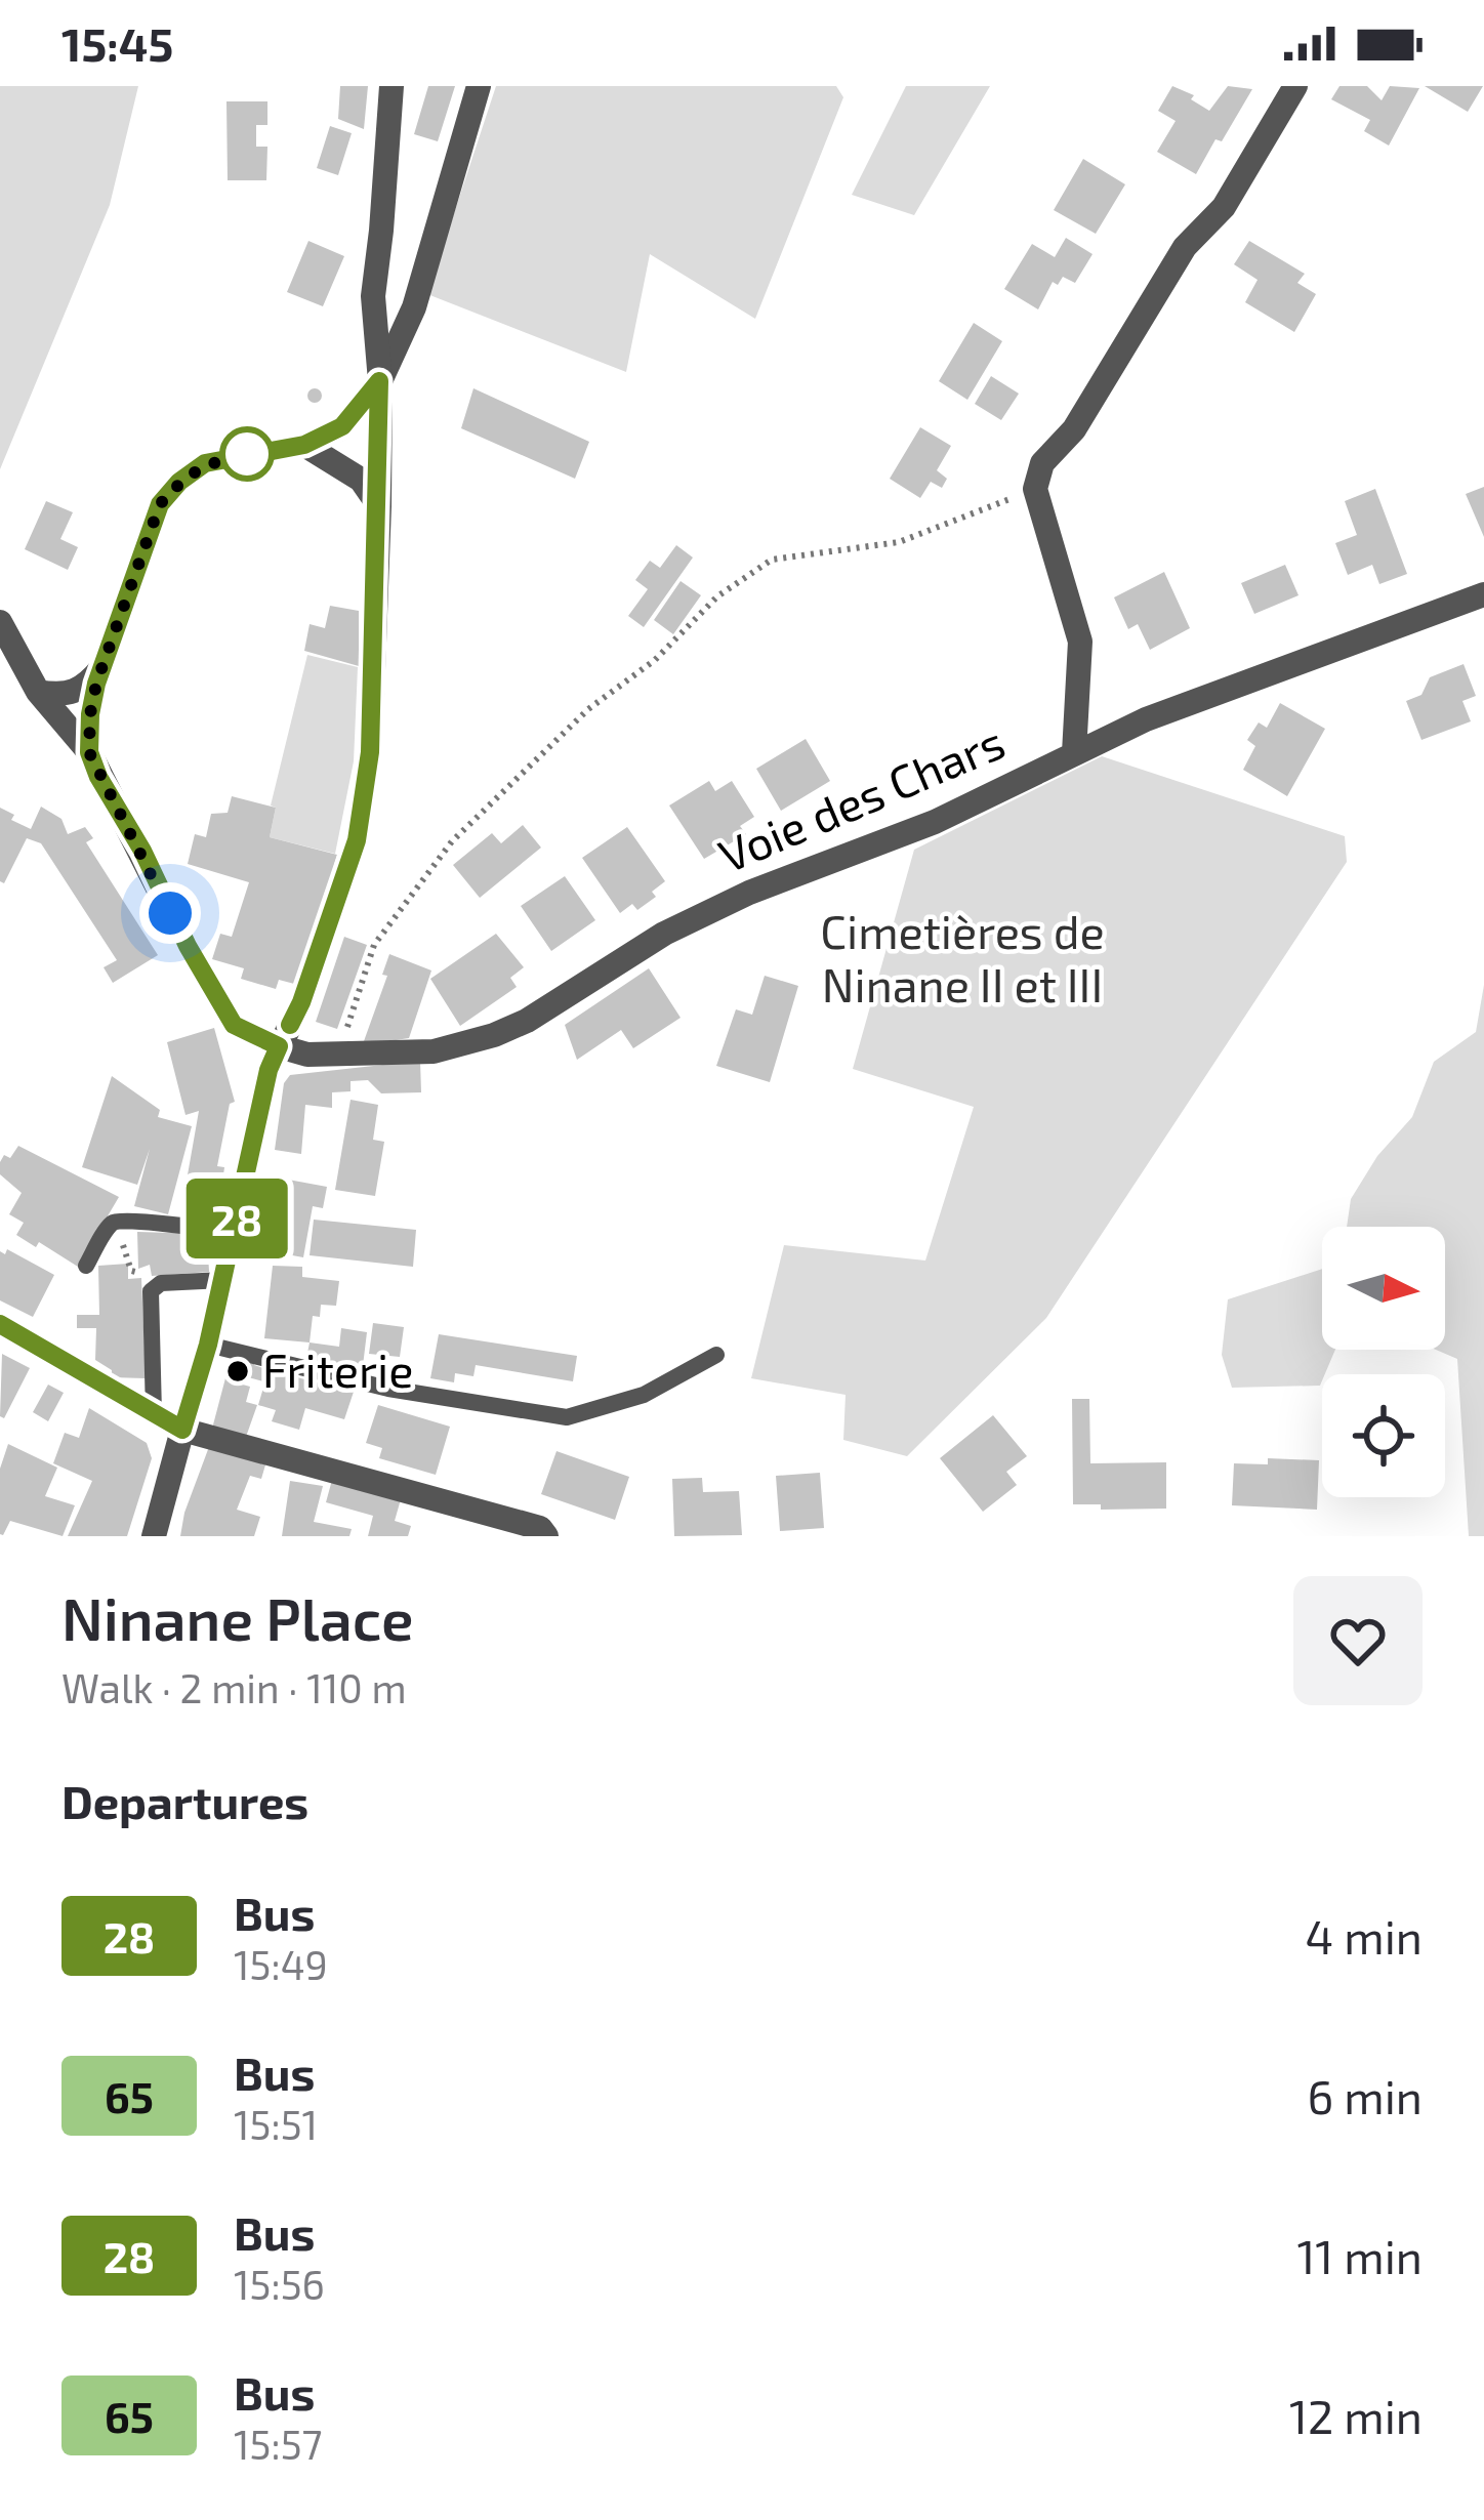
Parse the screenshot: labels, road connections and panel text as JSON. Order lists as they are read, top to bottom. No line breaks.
{"streets":{"street":["Voie des Chars"]},"parks":["Cimetières de Ninane II et III"],"places":["Friterie"],"lines":["bus line 28"],"north":"right","page":{"status":"15:45","on_map":"28","heading":[["Ninane Place","Walk · 2 min · 110 m"],"Departures"],"list":[{"mark":"28","name":"Bus","note":"15:49","value":"4 min"},{"mark":"65","name":"Bus","note":"15:51","value":"6 min"},{"mark":"28","name":"Bus","note":"15:56","value":"11 min"},{"mark":"65","name":"Bus","note":"15:57","value":"12 min"}]}}
